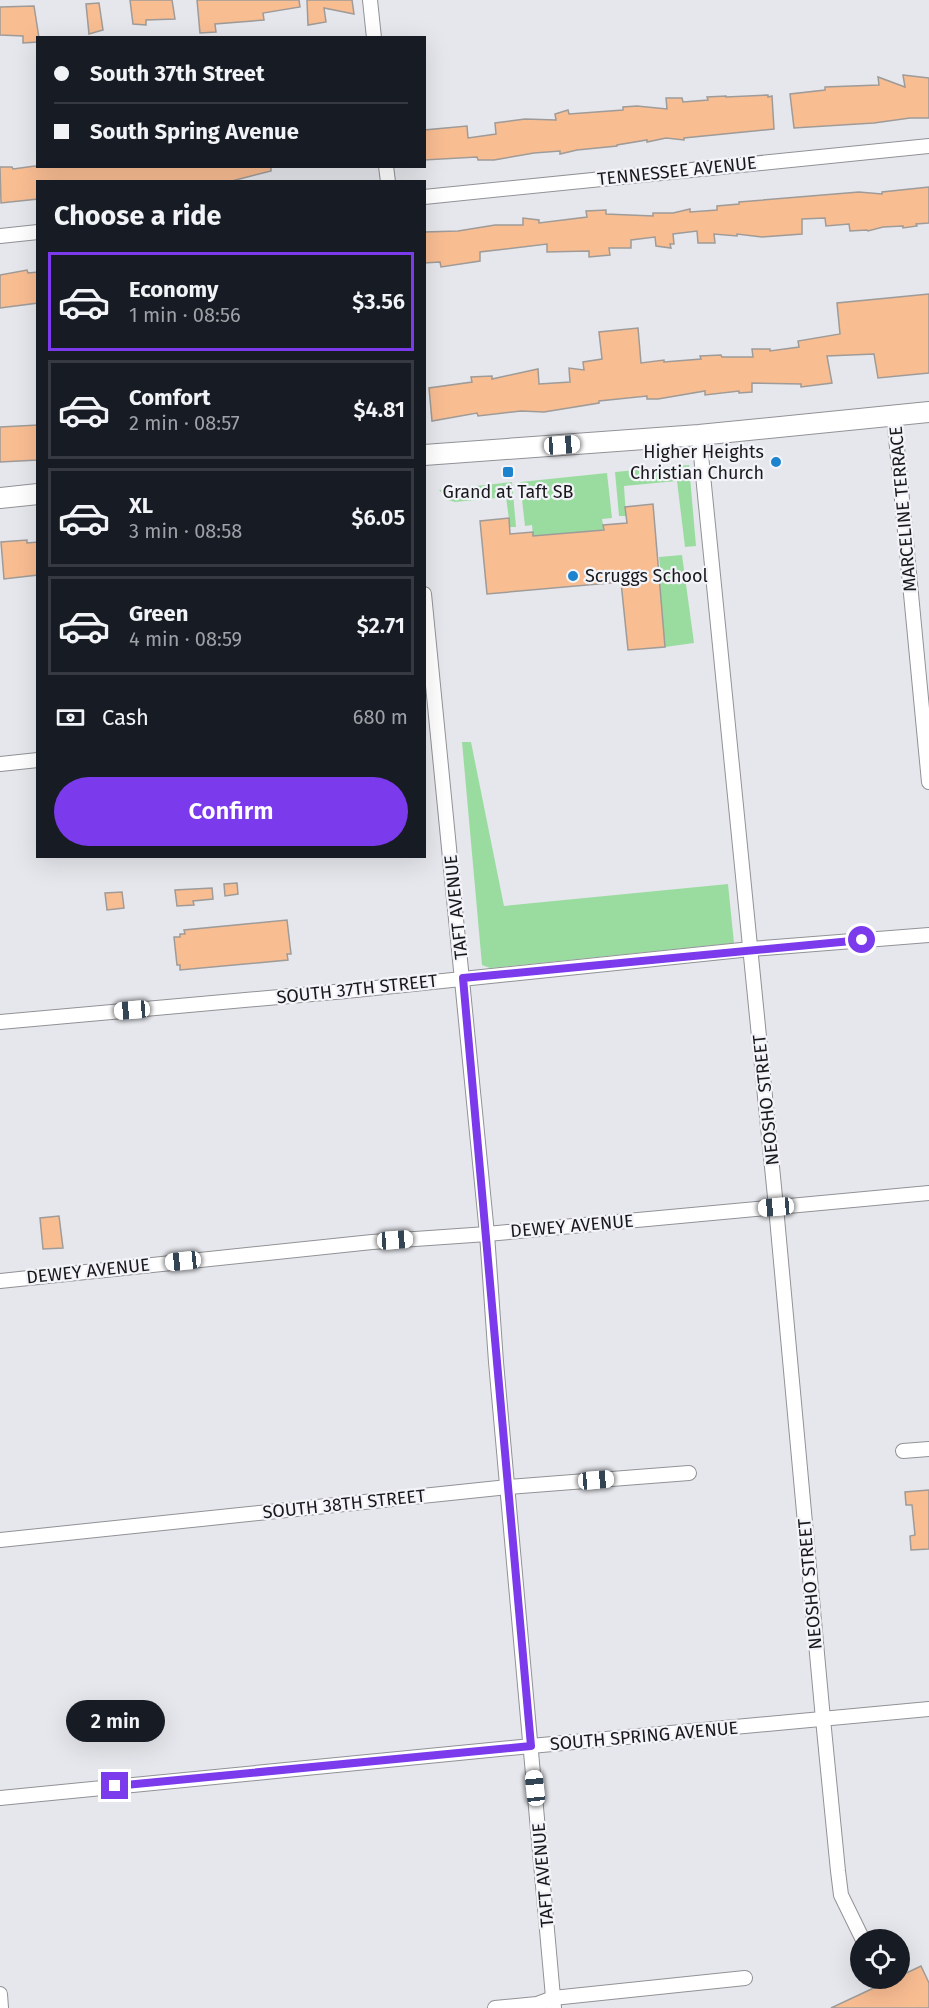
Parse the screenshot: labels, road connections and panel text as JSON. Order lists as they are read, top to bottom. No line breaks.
{"streets":{"street":["TENNESSEE AVENUE","MARCELINE TERRACE","TAFT AVENUE","SOUTH 37TH STREET","NEOSHO STREET","DEWEY AVENUE","SOUTH 38TH STREET","SOUTH SPRING AVENUE"]},"crossings":[["TAFT AVENUE","SOUTH 37TH STREET"],["TAFT AVENUE","DEWEY AVENUE"],["TAFT AVENUE","SOUTH 38TH STREET"],["TAFT AVENUE","SOUTH SPRING AVENUE"],["SOUTH 37TH STREET","NEOSHO STREET"],["NEOSHO STREET","DEWEY AVENUE"],["NEOSHO STREET","SOUTH SPRING AVENUE"]],"places":{"other":["Higher Heights Christian Church","Scruggs School"],"transit":["Grand at Taft SB"]},"page":{"banner":["South 37th Street","South Spring Avenue"],"heading":"Choose a ride","list":[{"name":"Economy","note":"1 min · 08:56","value":"$3.56"},{"name":"Comfort","note":"2 min · 08:57","value":"$4.81"},{"name":"XL","note":"3 min · 08:58","value":"$6.05"},{"name":"Green","note":"4 min · 08:59","value":"$2.71"}],"pay":["Cash","680 m"],"buttons":"Confirm","bubble":"2 min"}}
